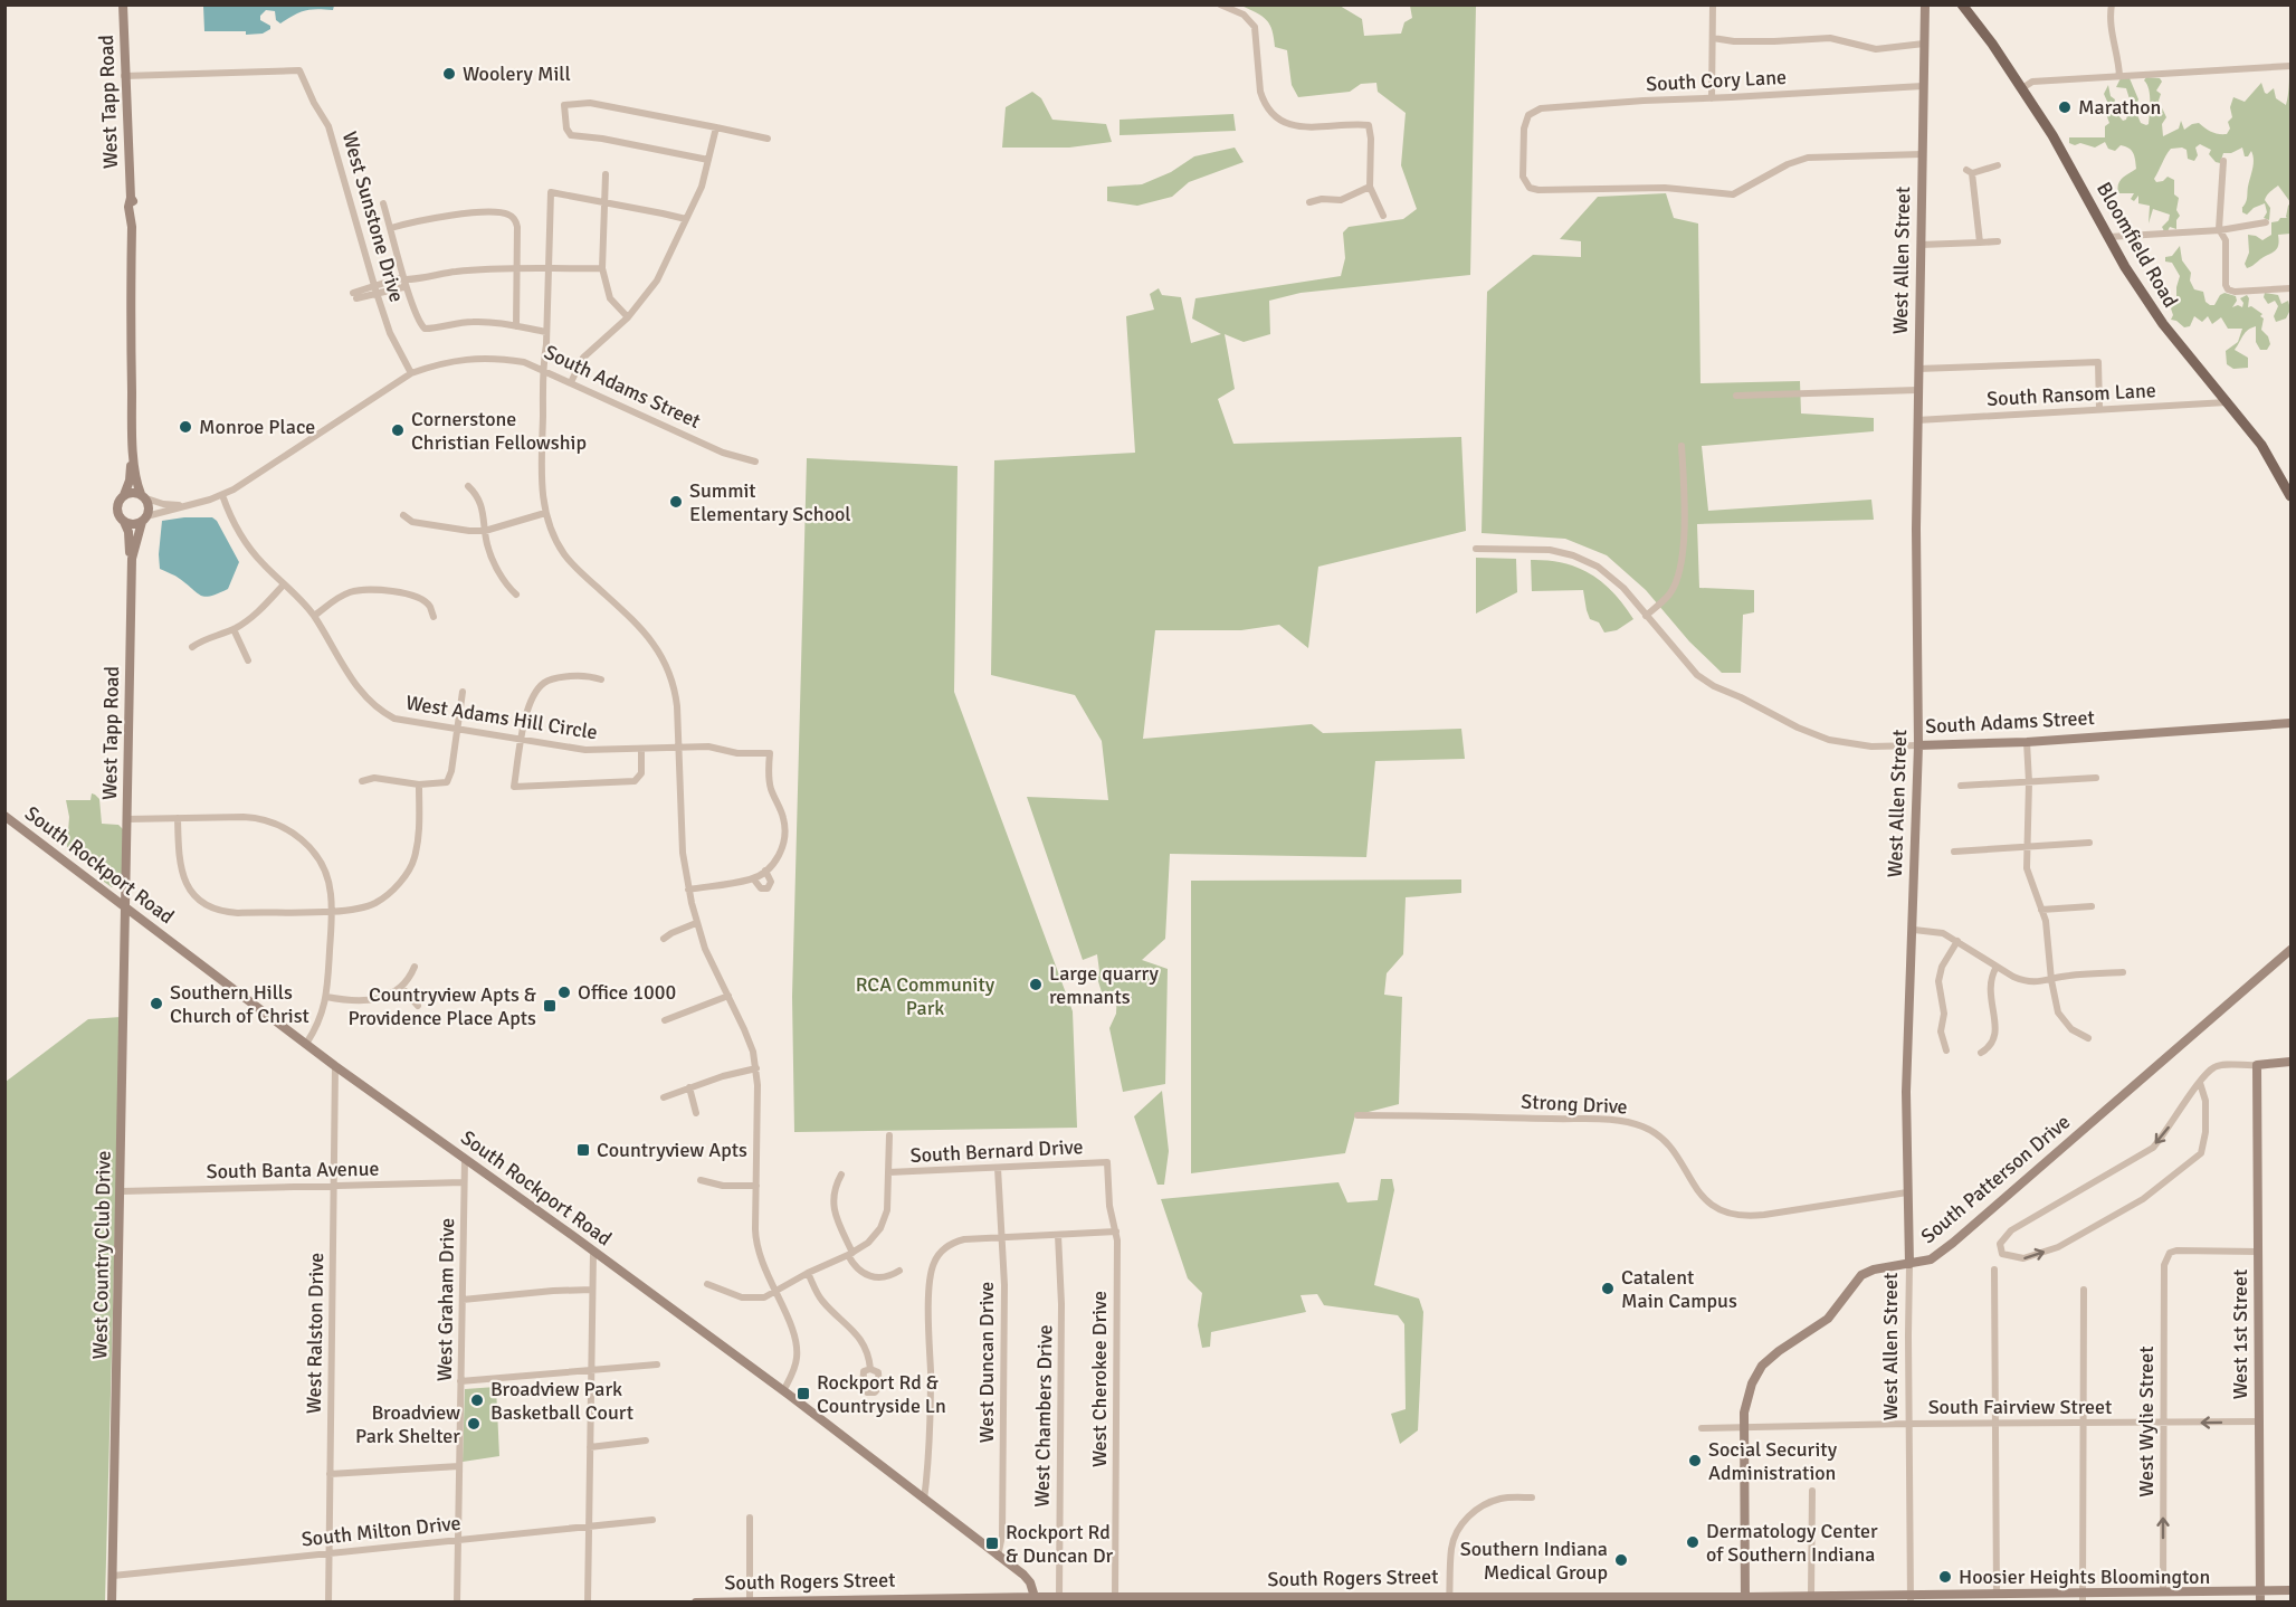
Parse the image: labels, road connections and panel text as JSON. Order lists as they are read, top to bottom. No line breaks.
{"streets":{"main road":["Bloomfield Road"],"street":["South Cory Lane","West Tapp Road","West Sunstone Drive","West Allen Street","South Adams Street","South Ransom Lane","West Adams Hill Circle","South Rockport Road","Strong Drive","South Bernard Drive","South Banta Avenue","South Patterson Drive","West Country Club Drive","West Graham Drive","West Ralston Drive","West 1st Street","West Duncan Drive","West Cherokee Drive","South Fairview Street","West Chambers Drive","West Wylie Street","South Milton Drive","South Rogers Street"]},"crossings":[["South Cory Lane","West Allen Street"],["West Tapp Road","West Sunstone Drive"],["West Tapp Road","South Adams Street"],["West Tapp Road","South Rockport Road"],["West Tapp Road","West Country Club Drive"],["West Sunstone Drive","South Adams Street"],["Bloomfield Road","South Ransom Lane"],["West Allen Street","South Adams Street"],["West Allen Street","South Ransom Lane"],["West Allen Street","Strong Drive"],["West Allen Street","South Patterson Drive"],["West Allen Street","South Fairview Street"],["West Allen Street","South Rogers Street"],["South Adams Street","West Adams Hill Circle"],["South Rockport Road","West Country Club Drive"],["South Rockport Road","West Graham Drive"],["South Rockport Road","West Ralston Drive"],["South Rockport Road","West Duncan Drive"],["South Rockport Road","South Rogers Street"],["South Bernard Drive","West Duncan Drive"],["South Bernard Drive","West Cherokee Drive"],["South Banta Avenue","West Country Club Drive"],["South Banta Avenue","West Graham Drive"],["South Banta Avenue","West Ralston Drive"],["South Patterson Drive","South Fairview Street"],["South Patterson Drive","South Rogers Street"],["West Country Club Drive","South Milton Drive"],["West Graham Drive","South Milton Drive"],["West Ralston Drive","South Milton Drive"],["West 1st Street","South Fairview Street"],["West 1st Street","West Wylie Street"],["West 1st Street","South Rogers Street"],["West Cherokee Drive","South Rogers Street"],["South Fairview Street","West Wylie Street"],["West Chambers Drive","South Rogers Street"],["West Wylie Street","South Rogers Street"]],"one_way":["West Wylie Street"],"parks":["RCA Community Park"],"places":{"other":["Woolery Mill","Marathon","Monroe Place","Cornerstone Christian Fellowship","Summit Elementary School","Large quarry remnants","Office 1000","Southern Hills Church of Christ","Catalent Main Campus","Broadview Park Basketball Court","Broadview Park Shelter","Social Security Administration","Dermatology Center of Southern Indiana","Southern Indiana Medical Group","Hoosier Heights Bloomington"],"transit":["Countryview Apts & Providence Place Apts","Countryview Apts","Rockport Rd & Countryside Ln","Rockport Rd & Duncan Dr"]}}
